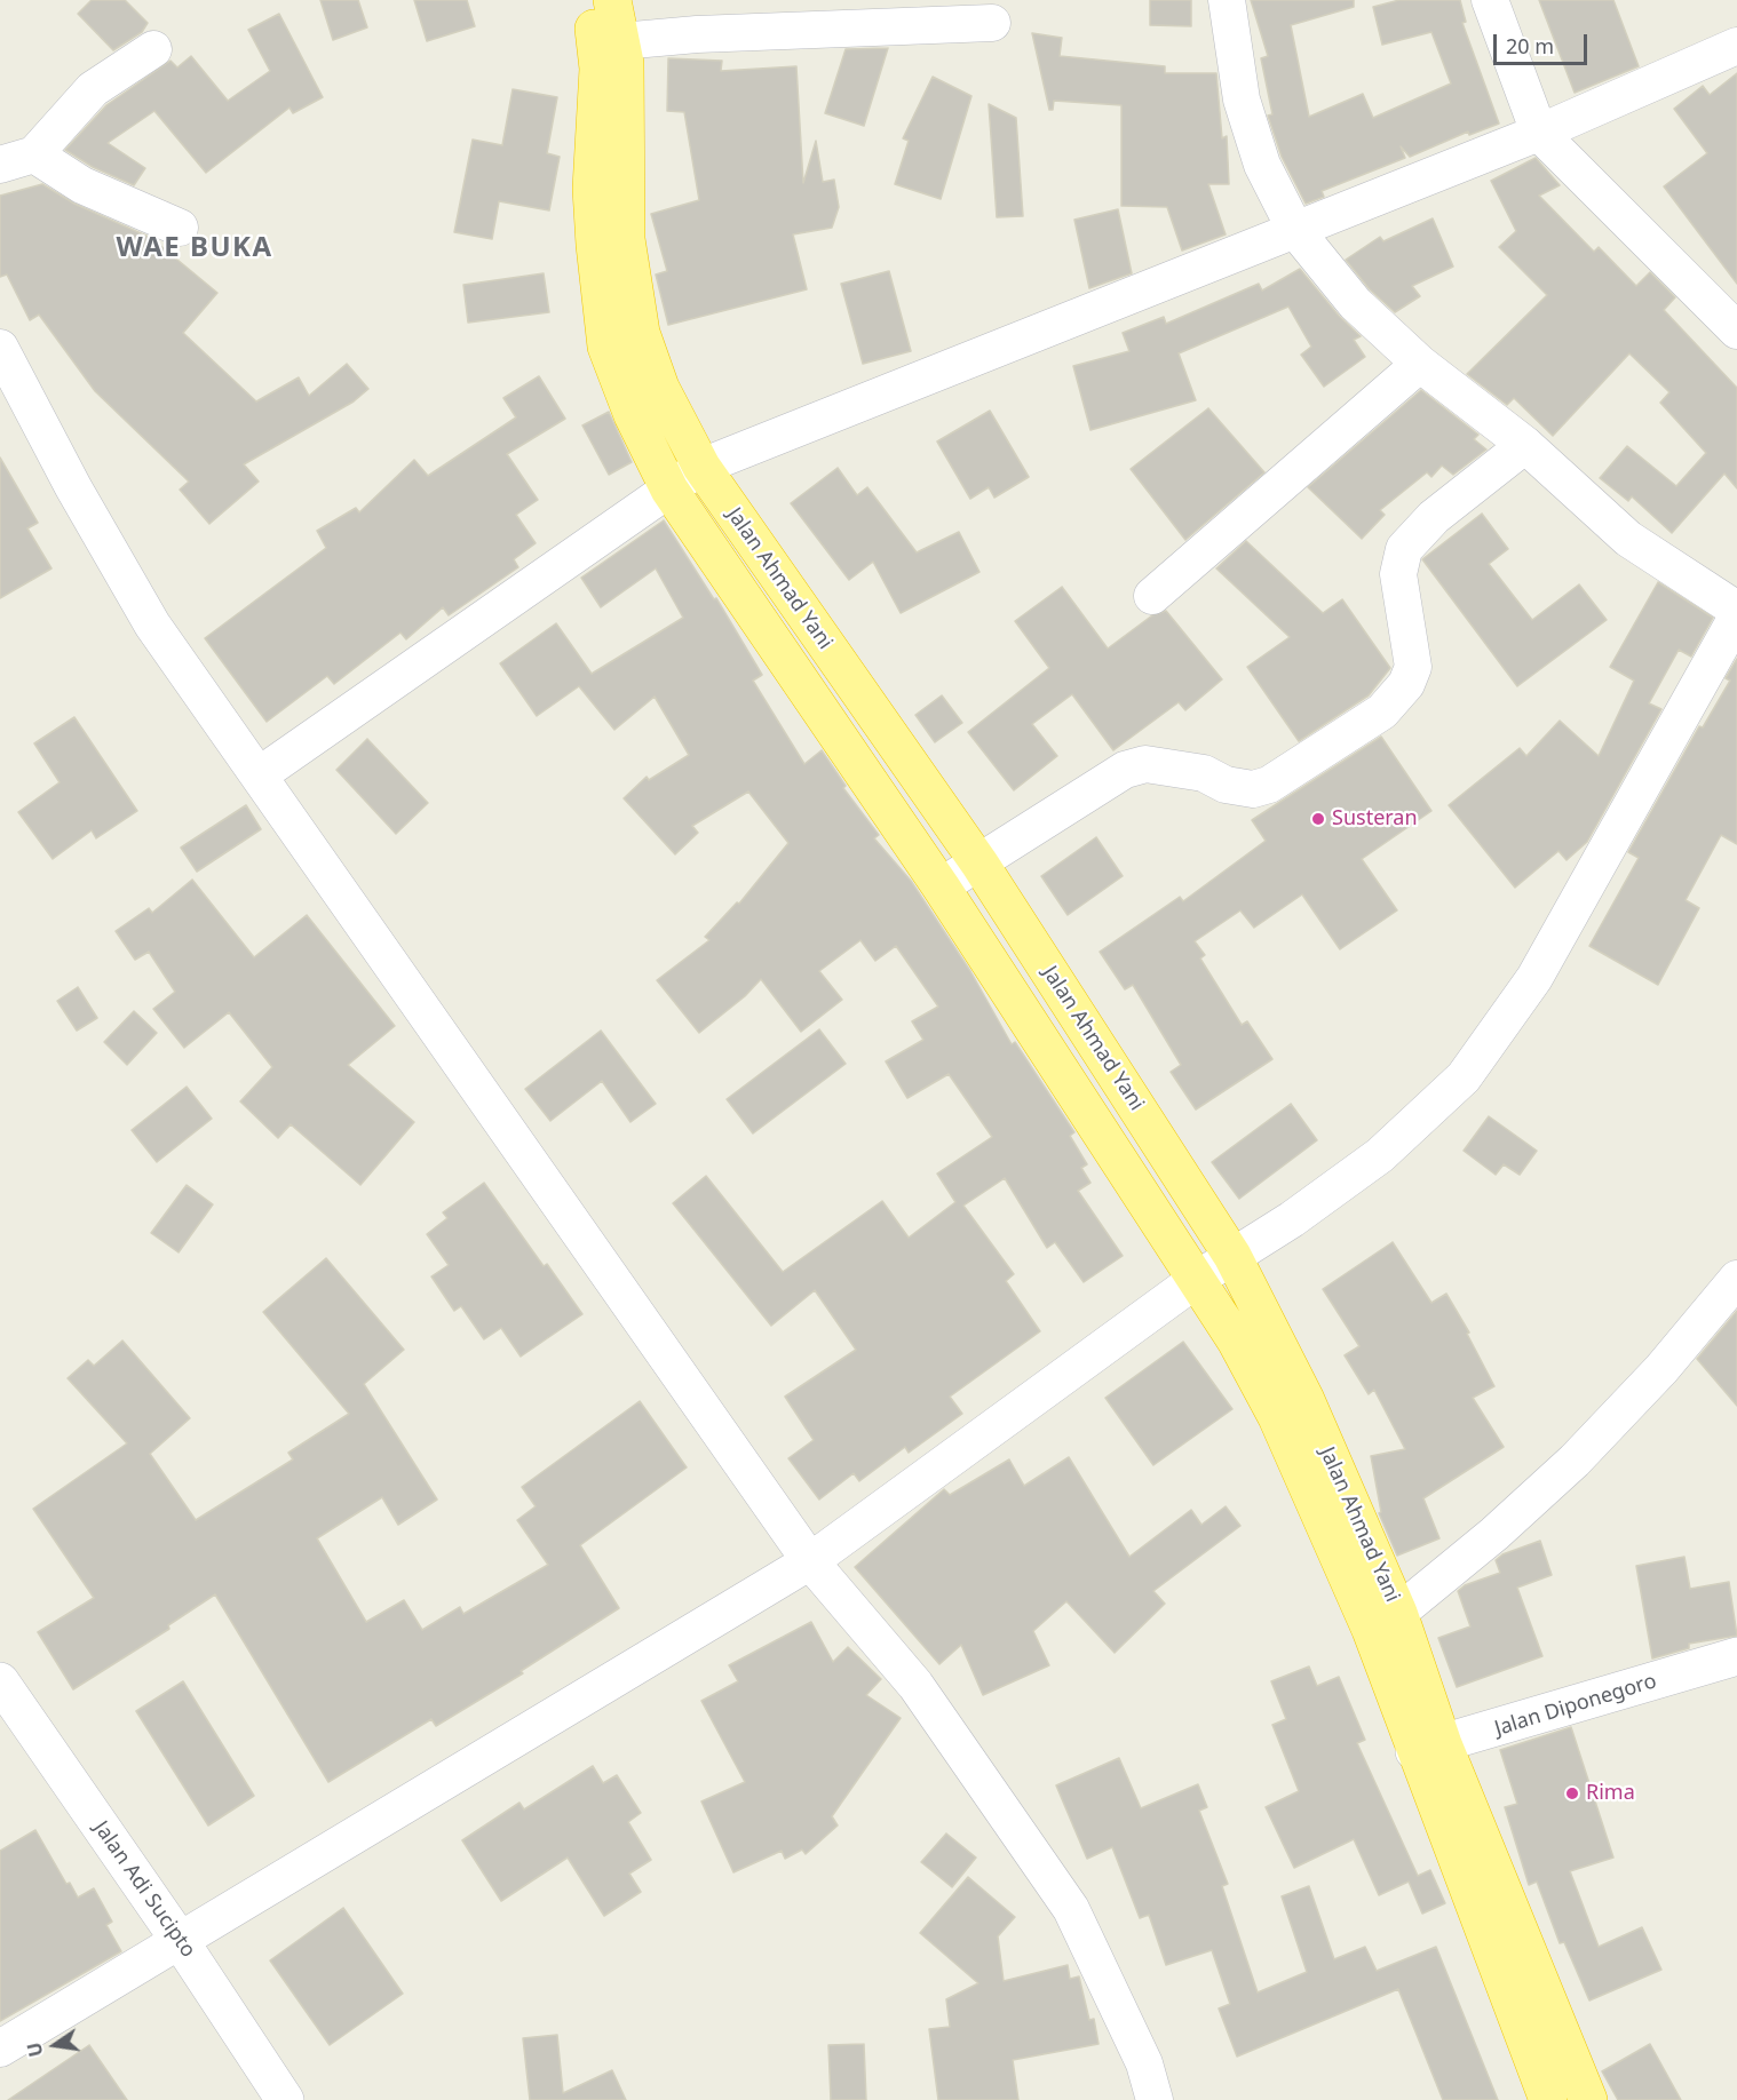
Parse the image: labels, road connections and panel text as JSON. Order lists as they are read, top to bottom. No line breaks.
{"streets":{"highway":["Jalan Ahmad Yani"],"street":["Jalan Diponegoro","Jalan Adi Sucipto"]},"crossings":[["Jalan Ahmad Yani","Jalan Diponegoro"]],"districts":["WAE BUKA"],"places":["Susteran","Rima"],"scale_bar":"20 m","north":"left"}
